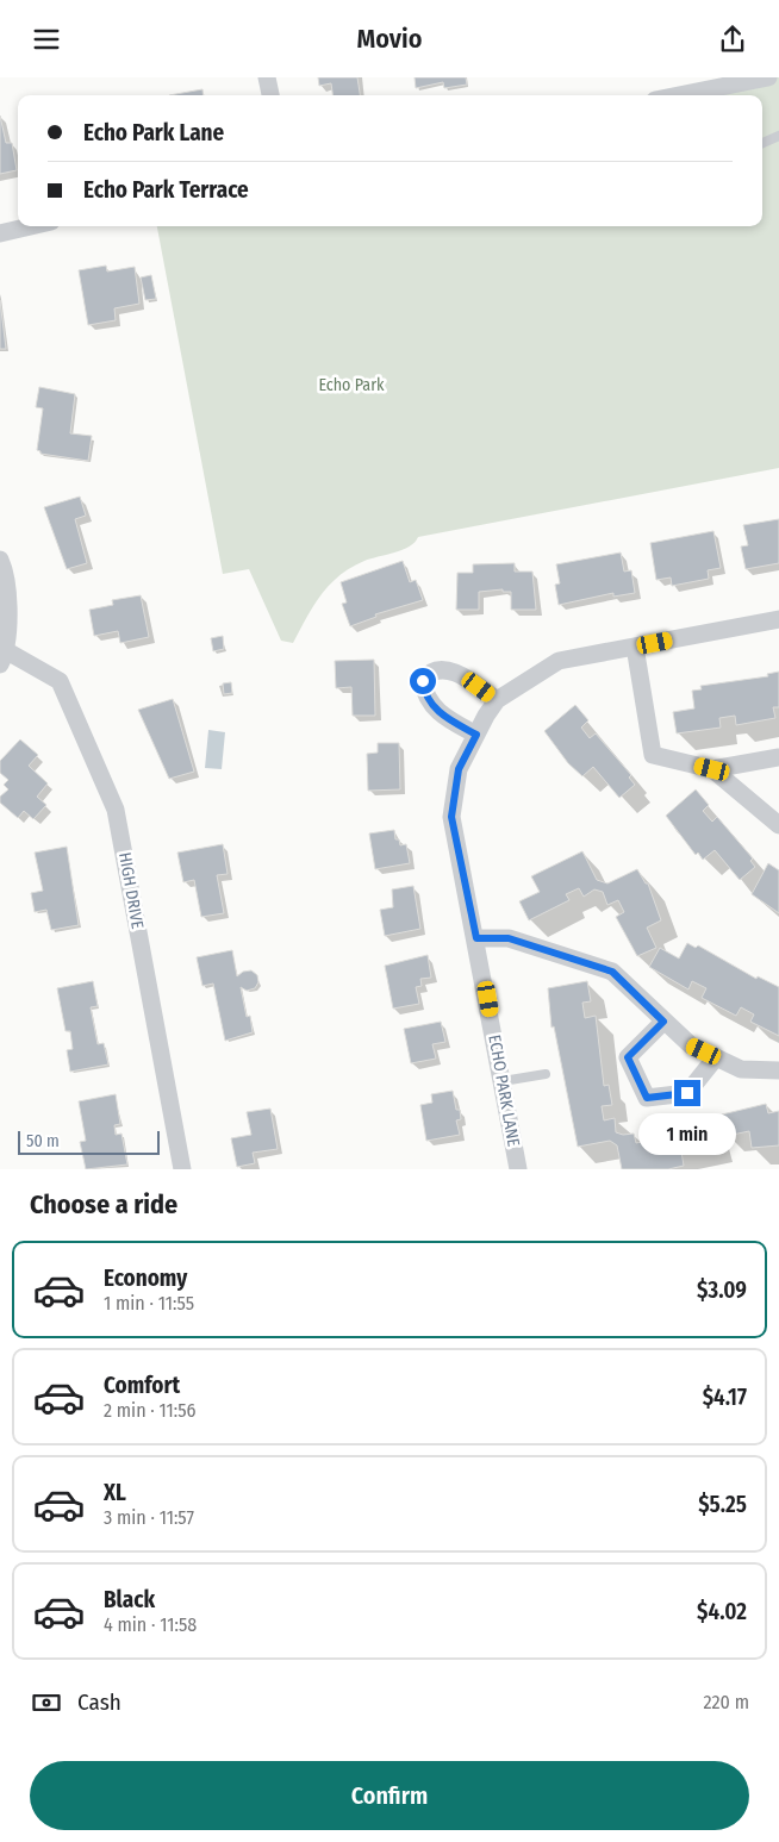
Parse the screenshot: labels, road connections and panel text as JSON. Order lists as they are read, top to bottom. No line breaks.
{"streets":{"street":["HIGH DRIVE","ECHO PARK LANE"]},"parks":["Echo Park"],"scale_bar":"50 m","page":{"header":"Movio","banner":["Echo Park Lane","Echo Park Terrace"],"bubble":"1 min","scale":"50 m","heading":"Choose a ride","list":[{"name":"Economy","note":"1 min · 11:55","value":"$3.09"},{"name":"Comfort","note":"2 min · 11:56","value":"$4.17"},{"name":"XL","note":"3 min · 11:57","value":"$5.25"},{"name":"Black","note":"4 min · 11:58","value":"$4.02"}],"pay":["Cash","220 m"],"buttons":"Confirm"}}
